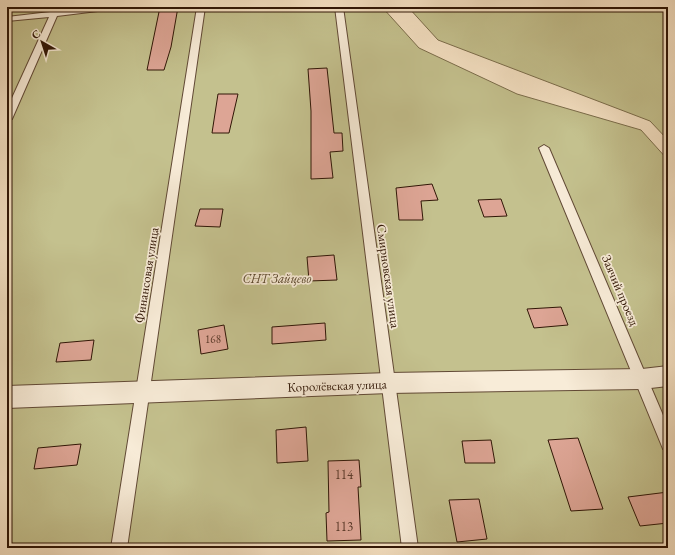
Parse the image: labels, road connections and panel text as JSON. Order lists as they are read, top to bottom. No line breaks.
{"streets":{"street":["Королёвская улица"],"lane":["Финансовая улица","Смирновская улица","Заячий проезд"]},"crossings":[["Финансовая улица","Королёвская улица"],["Смирновская улица","Королёвская улица"],["Заячий проезд","Королёвская улица"]],"parks":["СНТ Зайцево"],"house_numbers":["168","114","113"],"north":"top left"}
